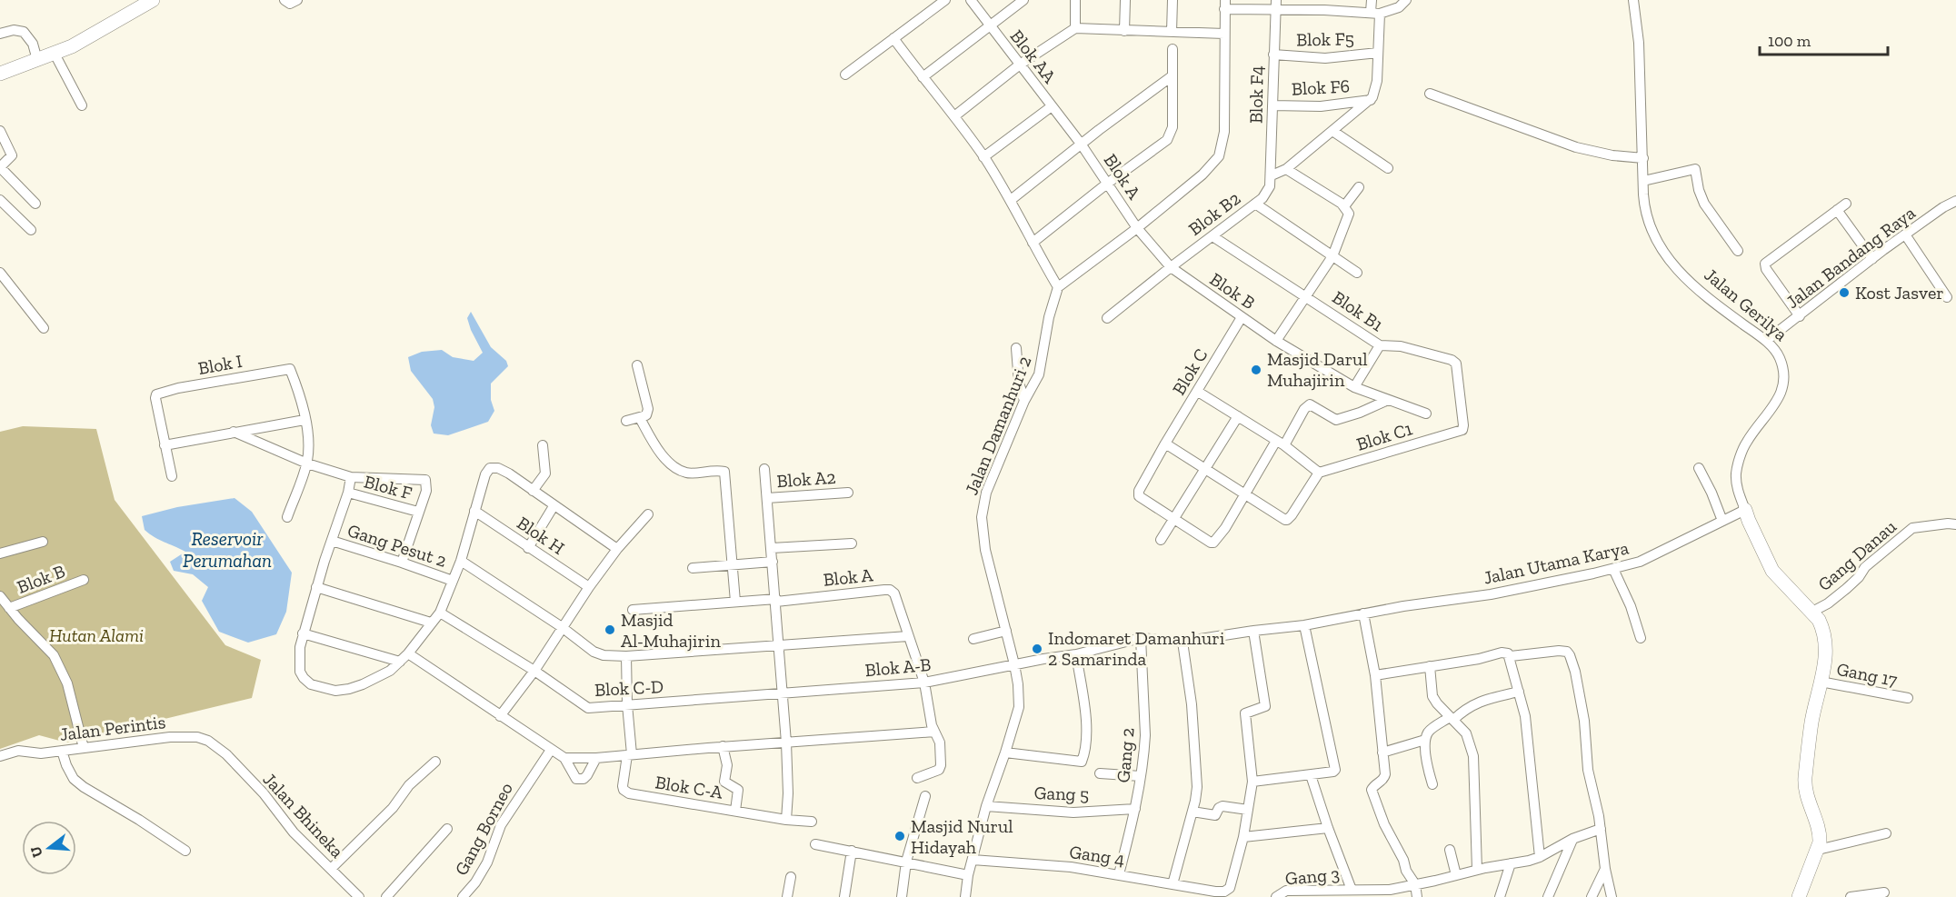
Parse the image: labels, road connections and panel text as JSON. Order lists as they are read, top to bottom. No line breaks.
{"streets":{"street":["Blok F5","Blok AA","Blok F6","Blok F4","Blok A","Blok B2","Jalan Bandang Raya","Blok B","Jalan Gerilya","Blok B1","Blok I","Blok C","Jalan Damanhuri 2","Blok C1","Blok A2","Blok F","Blok H","Gang Pesut 2","Gang Danau","Jalan Utama Karya","Blok A-B","Gang 17","Blok C-D","Jalan Perintis","Gang 2","Blok C-A","Gang 5","Jalan Bhineka","Gang Borneo","Gang 4","Gang 3"]},"crossings":[["Blok F5","Blok F4"],["Blok AA","Blok A"],["Blok F6","Blok F4"],["Blok F4","Blok B2"],["Blok A","Blok B2"],["Blok A","Blok B"],["Blok A","Blok A-B"],["Blok B2","Blok B"],["Blok B2","Blok B1"],["Jalan Bandang Raya","Jalan Gerilya"],["Blok B","Blok C"],["Jalan Gerilya","Gang Danau"],["Jalan Gerilya","Jalan Utama Karya"],["Jalan Gerilya","Gang 17"],["Blok B1","Blok C1"],["Jalan Damanhuri 2","Blok A-B"],["Jalan Damanhuri 2","Gang 5"],["Jalan Damanhuri 2","Gang 4"],["Jalan Utama Karya","Blok A-B"],["Blok A-B","Blok C-D"],["Blok A-B","Gang 2"],["Jalan Perintis","Jalan Bhineka"],["Gang 2","Gang 5"],["Gang 2","Gang 4"]],"water":["Reservoir Perumahan"],"parks":["Hutan Alami"],"places":["Kost Jasver","Masjid Darul Muhajirin","Masjid Al-Muhajirin","Indomaret Damanhuri 2 Samarinda","Masjid Nurul Hidayah"],"scale_bar":"100 m","north":"left"}
